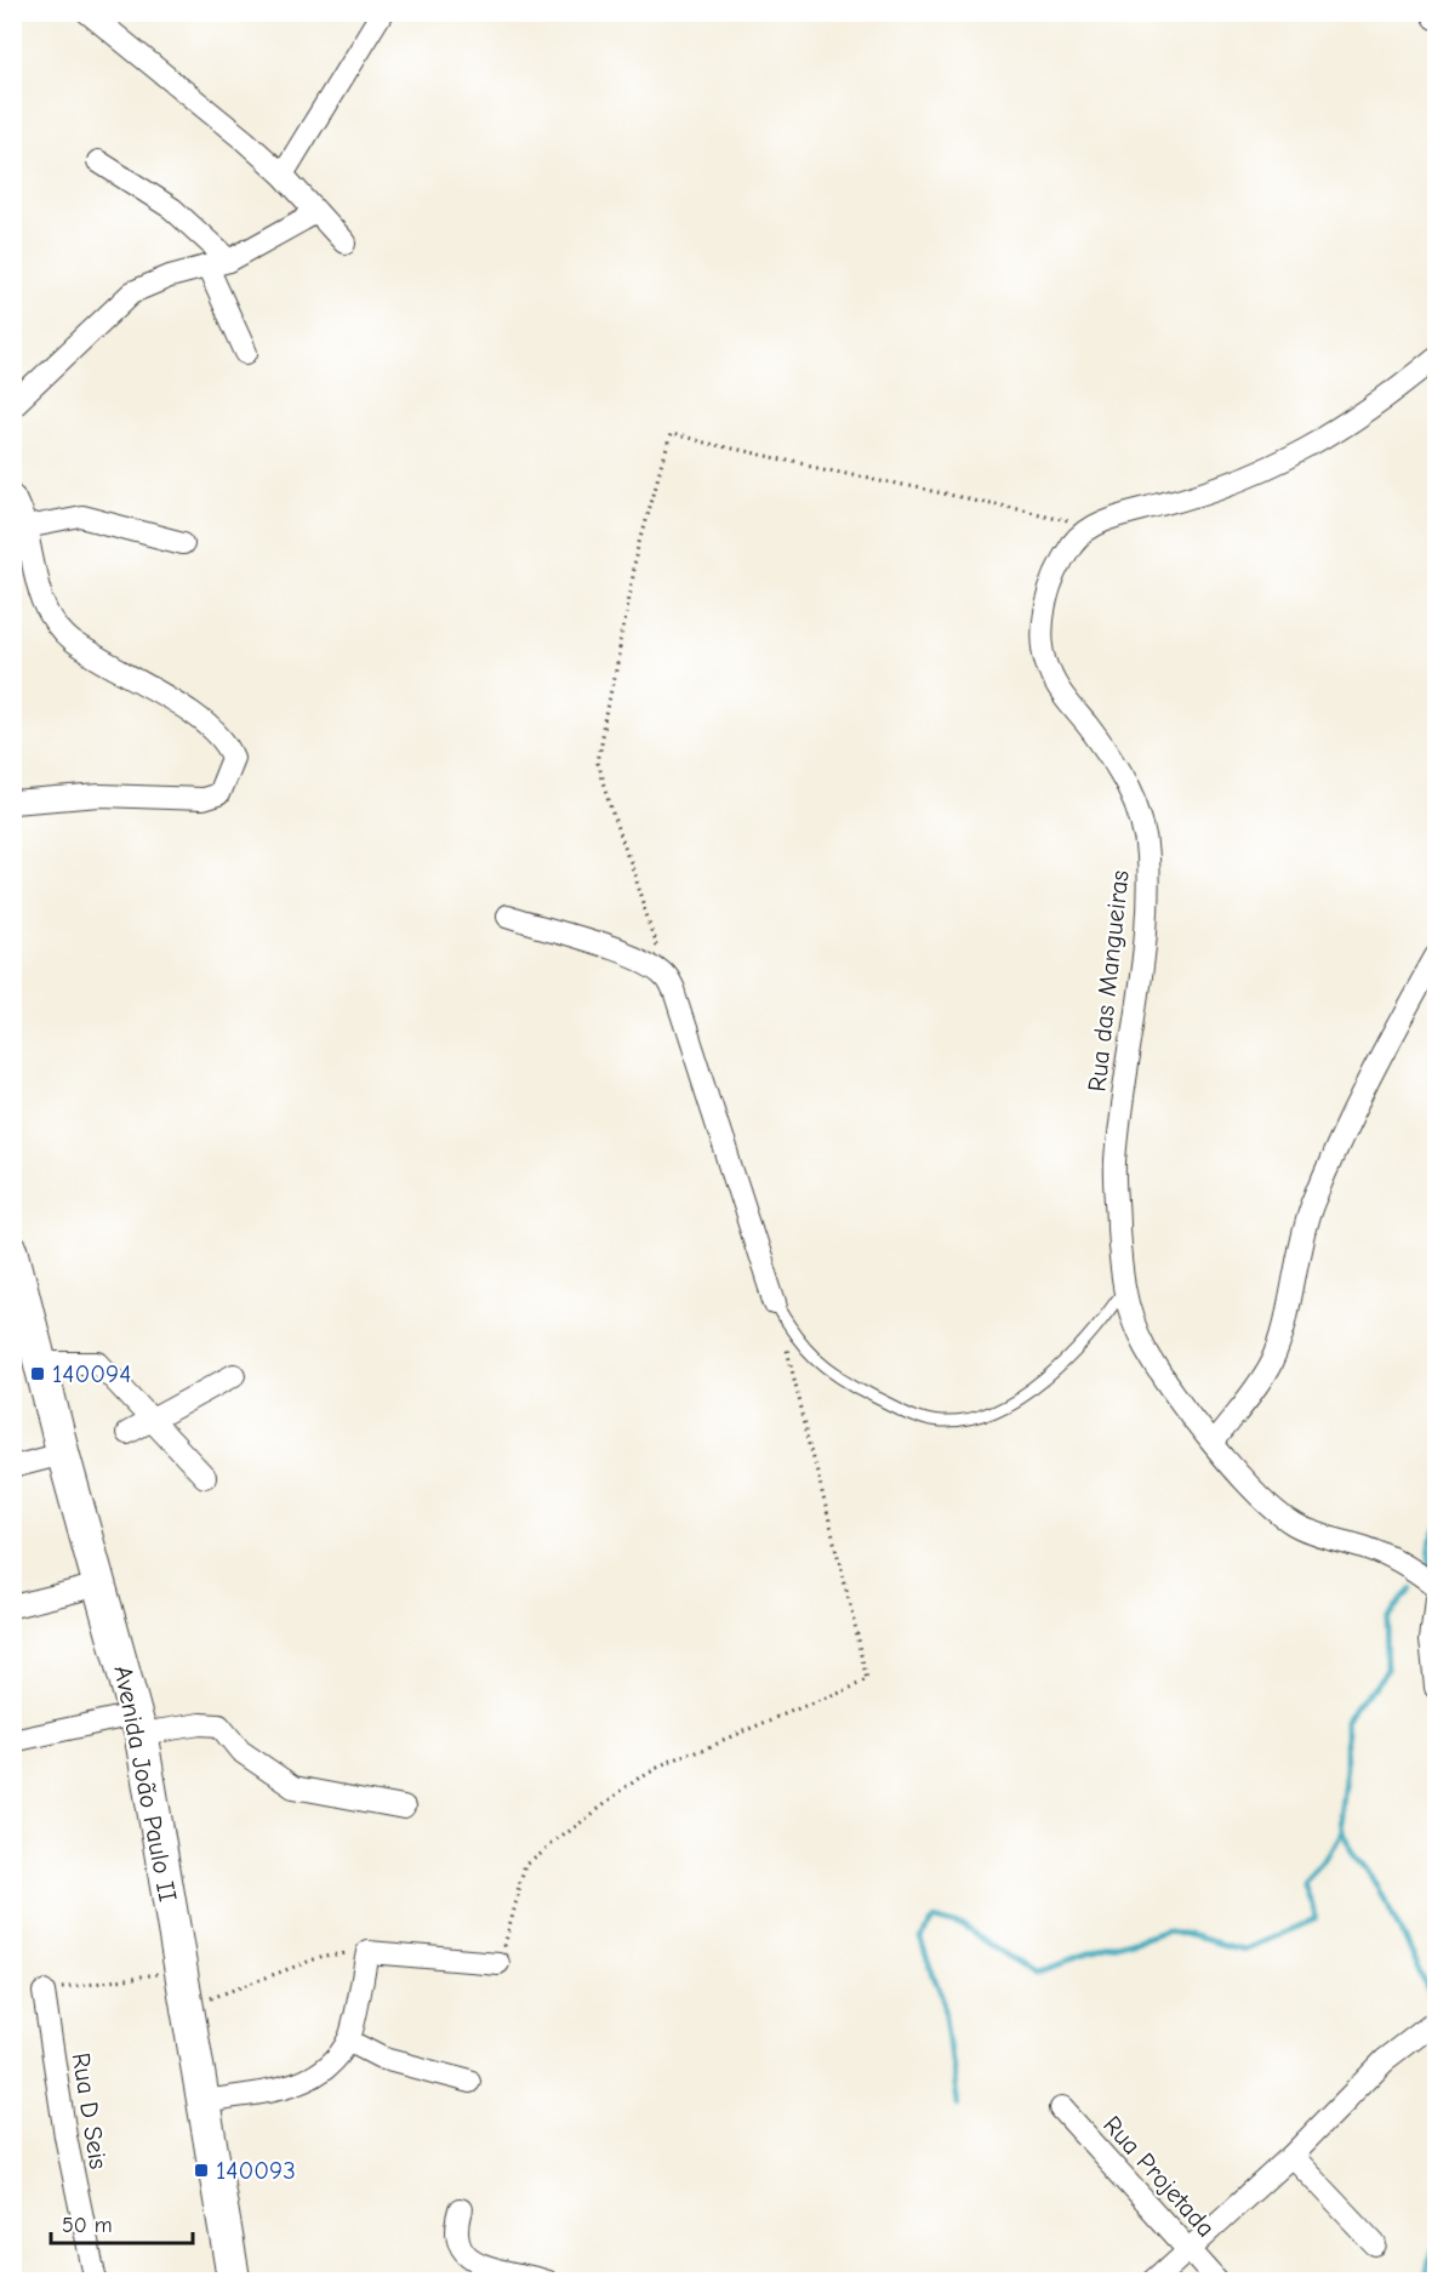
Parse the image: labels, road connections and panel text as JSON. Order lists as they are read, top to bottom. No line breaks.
{"streets":{"main road":["Avenida João Paulo II"],"street":["Rua das Mangueiras","Rua D Seis","Rua Projetada"]},"places":{"transit":["140094","140093"]},"scale_bar":"50 m"}
